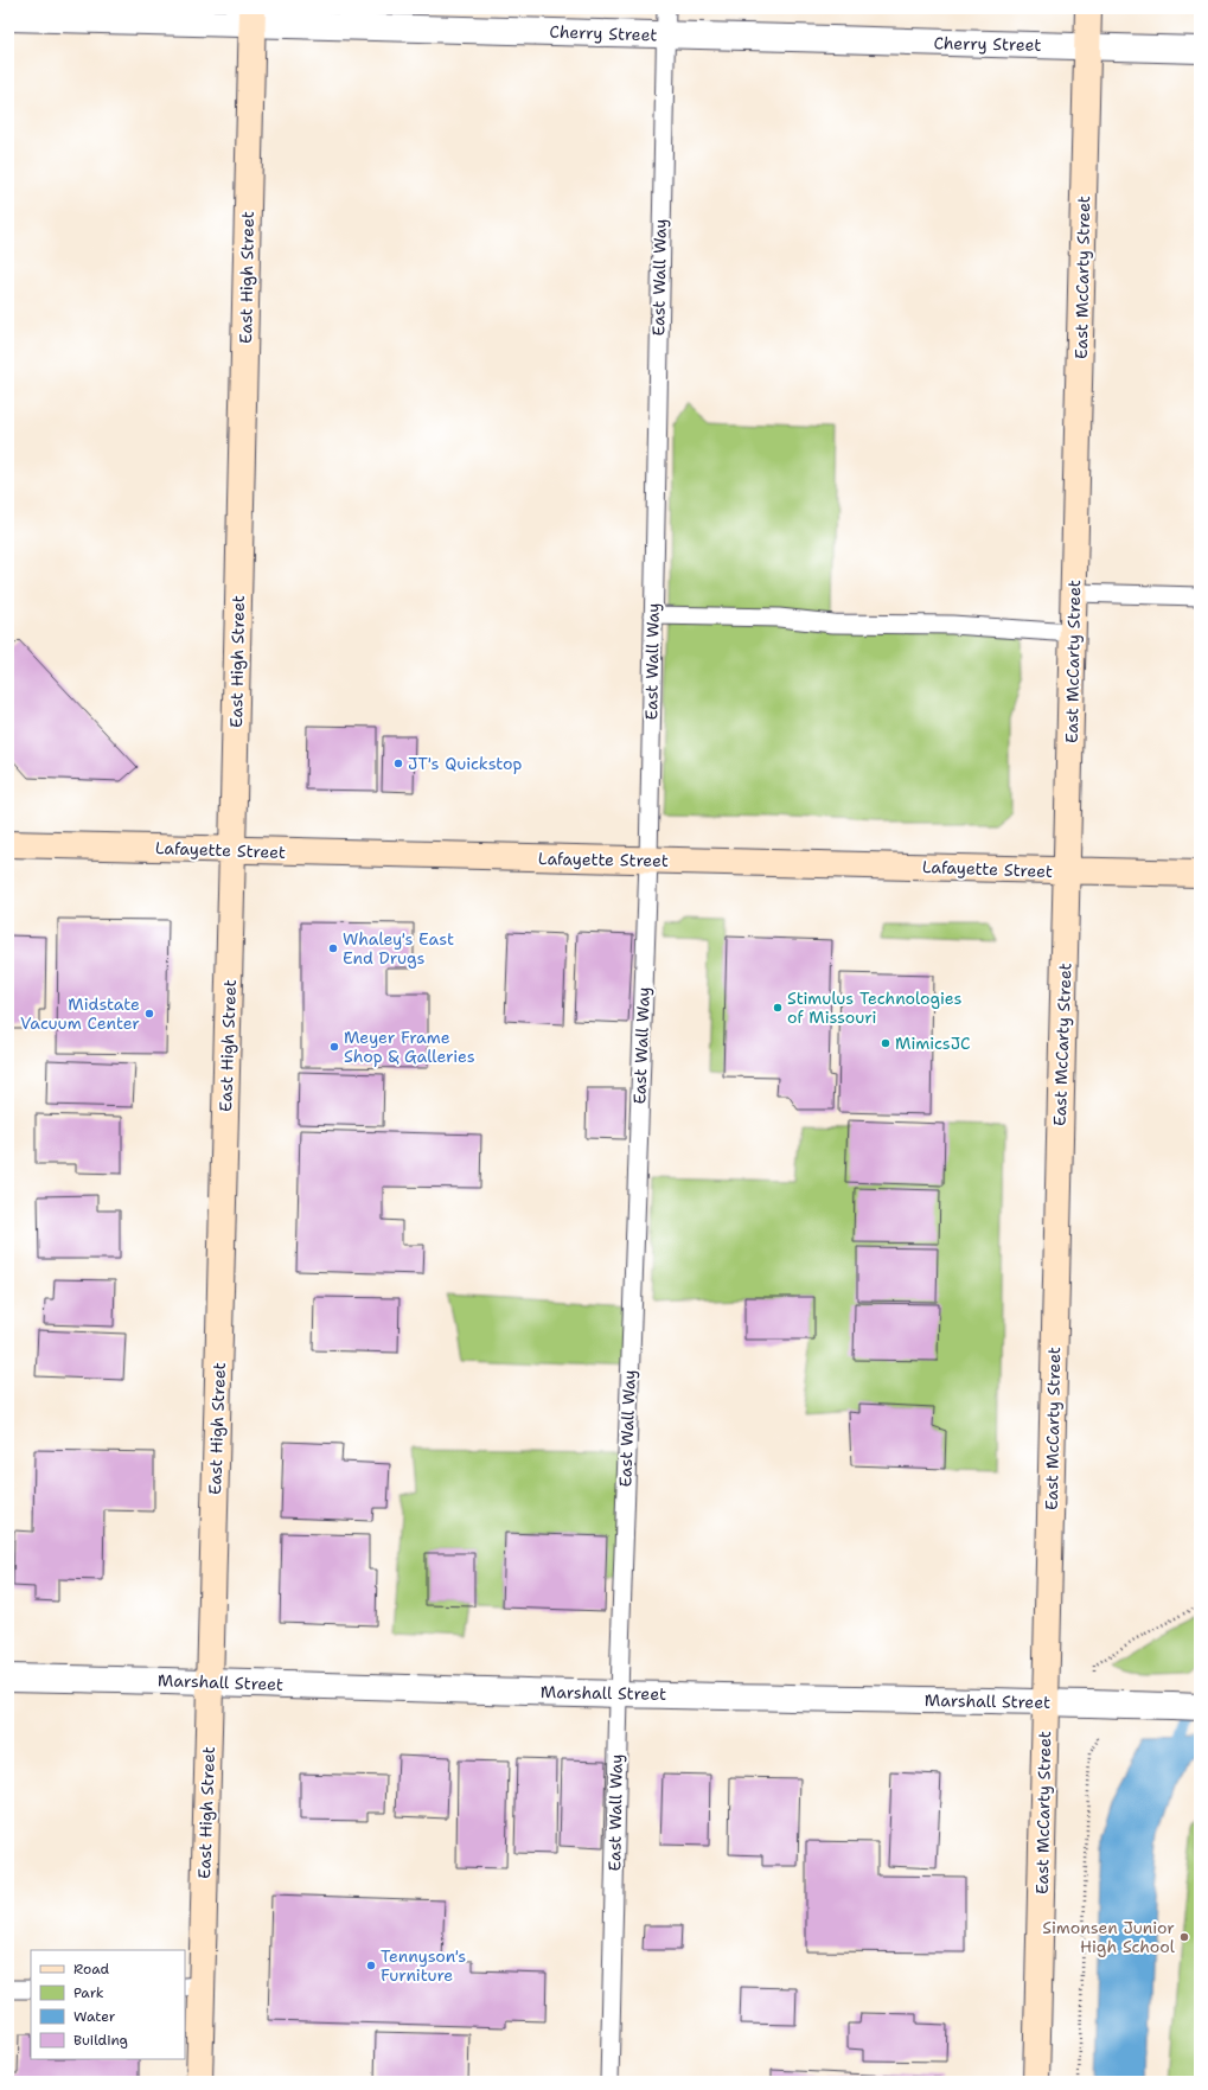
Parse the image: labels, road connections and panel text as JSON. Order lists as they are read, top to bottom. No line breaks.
{"streets":{"main road":["East High Street","East McCarty Street","Lafayette Street"],"street":["Cherry Street","Marshall Street"],"lane":["East Wall Way"]},"crossings":[["Cherry Street","East High Street"],["Cherry Street","East Wall Way"],["Cherry Street","East McCarty Street"],["East High Street","Lafayette Street"],["East High Street","Marshall Street"],["East Wall Way","Lafayette Street"],["East Wall Way","Marshall Street"],["East McCarty Street","Lafayette Street"],["East McCarty Street","Marshall Street"]],"places":["JT's Quickstop","Whaley's East End Drugs","Stimulus Technologies of Missouri","Midstate Vacuum Center","MimicsJC","Meyer Frame Shop & Galleries","Simonsen Junior High School","Tennyson's Furniture"],"legend":["Road","Park","Water","Building"]}
